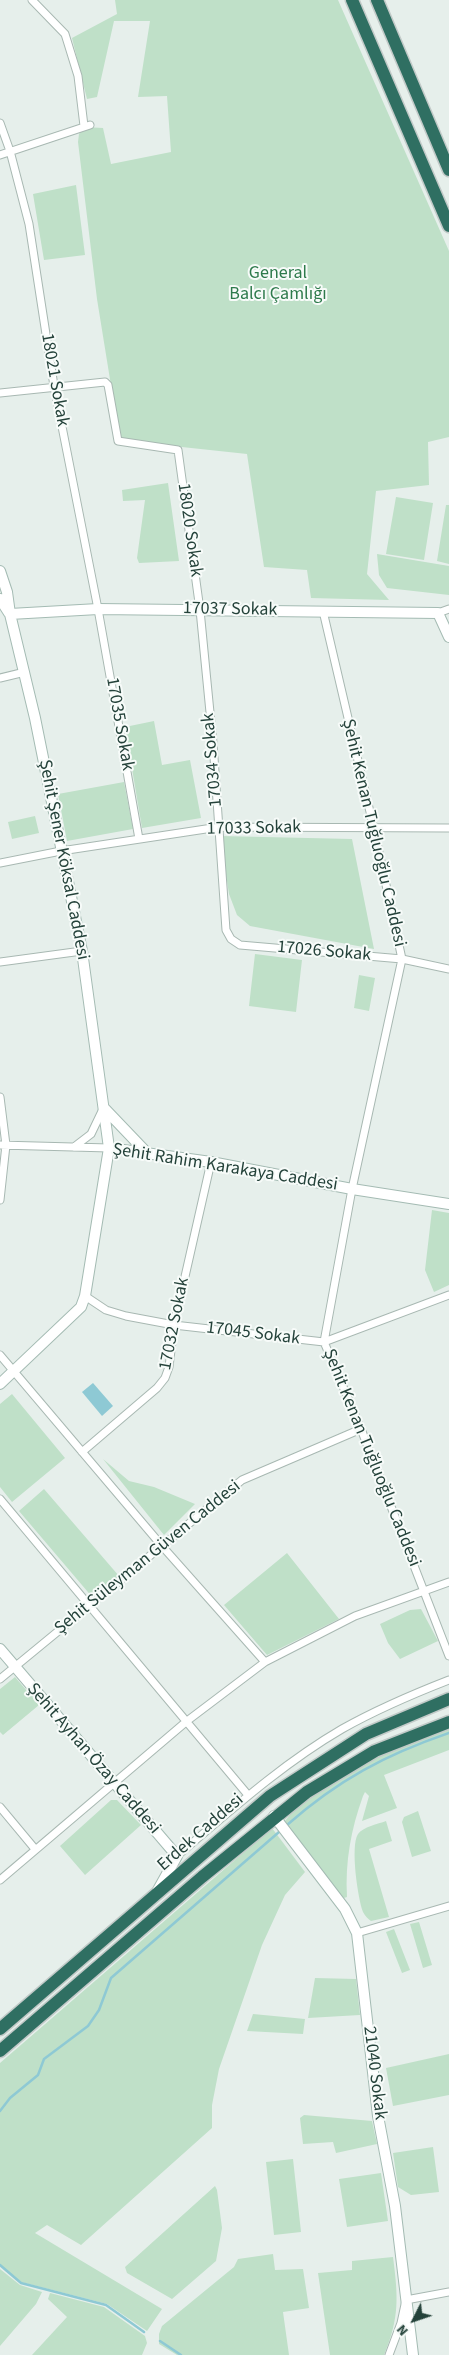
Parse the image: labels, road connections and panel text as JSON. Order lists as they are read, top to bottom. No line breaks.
{"streets":{"highway":["Erdek Caddesi"],"main road":["17037 Sokak","Şehit Şener Köksal Caddesi","Şehit Rahim Karakaya Caddesi","Şehit Ayhan Özay Caddesi","21040 Sokak"],"street":["18021 Sokak","18020 Sokak","17035 Sokak","17034 Sokak","17033 Sokak","Şehit Kenan Tuğluoğlu Caddesi","17026 Sokak","17032 Sokak","17045 Sokak","Şehit Süleyman Güven Caddesi"]},"crossings":[["18021 Sokak","18020 Sokak"],["18021 Sokak","17037 Sokak"],["18021 Sokak","17035 Sokak"],["18020 Sokak","17037 Sokak"],["18020 Sokak","17034 Sokak"],["17037 Sokak","17035 Sokak"],["17037 Sokak","17034 Sokak"],["17037 Sokak","Şehit Kenan Tuğluoğlu Caddesi"],["17037 Sokak","Şehit Şener Köksal Caddesi"],["17035 Sokak","17033 Sokak"],["17034 Sokak","17033 Sokak"],["17034 Sokak","17026 Sokak"],["17033 Sokak","Şehit Kenan Tuğluoğlu Caddesi"],["17033 Sokak","Şehit Şener Köksal Caddesi"],["Şehit Kenan Tuğluoğlu Caddesi","17026 Sokak"],["Şehit Kenan Tuğluoğlu Caddesi","Şehit Rahim Karakaya Caddesi"],["Şehit Kenan Tuğluoğlu Caddesi","17045 Sokak"],["Şehit Kenan Tuğluoğlu Caddesi","Şehit Süleyman Güven Caddesi"],["Şehit Şener Köksal Caddesi","Şehit Rahim Karakaya Caddesi"],["Şehit Şener Köksal Caddesi","17045 Sokak"],["Şehit Rahim Karakaya Caddesi","17032 Sokak"],["17032 Sokak","17045 Sokak"],["Şehit Süleyman Güven Caddesi","Şehit Ayhan Özay Caddesi"],["Erdek Caddesi","21040 Sokak"]],"parks":["General Balcı Çamlığı"],"north":"bottom left"}
